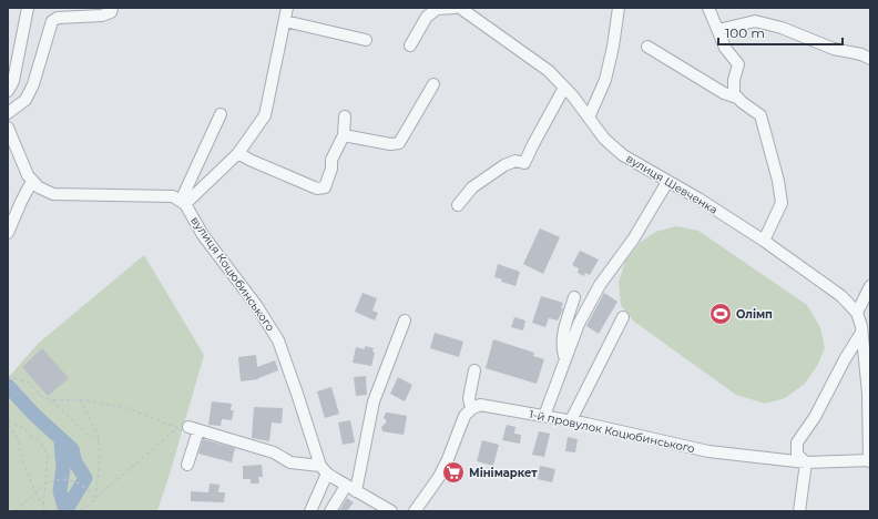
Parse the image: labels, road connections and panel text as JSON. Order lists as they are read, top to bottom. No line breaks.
{"streets":{"street":["вулиця Шевченка","вулиця Коцюбинського","1-й провулок Коцюбинського"]},"crossings":[["вулиця Шевченка","1-й провулок Коцюбинського"]],"places":{"sports":["Олімп"],"supermarket":["Мінімаркет"]},"scale_bar":"100 m"}
